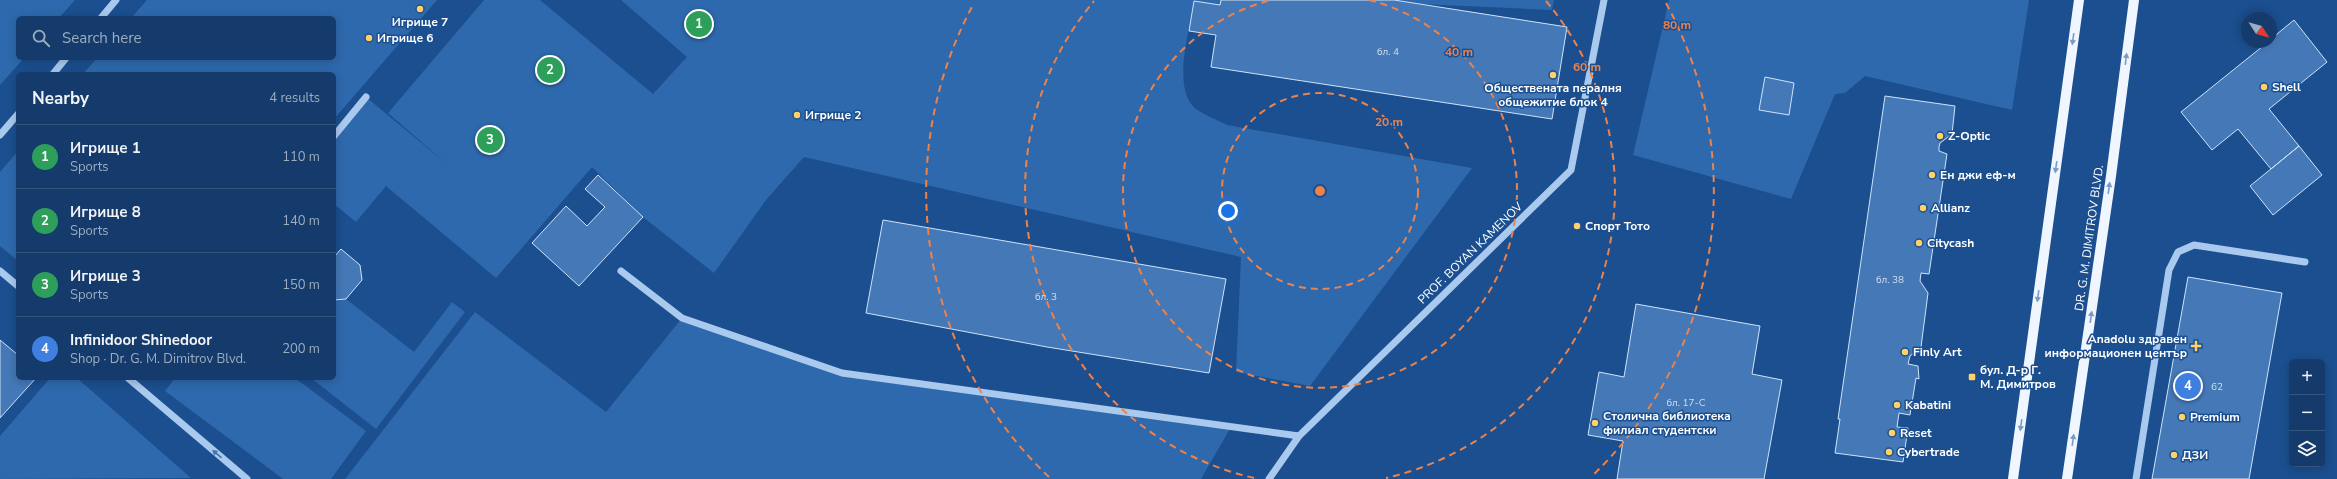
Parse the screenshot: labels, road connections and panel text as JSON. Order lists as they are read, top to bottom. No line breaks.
{"streets":{"main road":["DR. G. M. DIMITROV BLVD."],"street":["PROF. BOYAN KAMENOV"]},"places":{"other":["Игрище 7","Игрище 6","Обществената пералня общежитие блок 4","Shell","Игрище 2","Z-Optic","Ен джи еф-м","Allianz","Спорт Тото","Citycash","Finly Art","Kabatini","Premium","Столична библиотека филиал студентски","Reset","Cybertrade","ДЗИ"],"health":["Anadolu здравен информационен център"],"transit":["бул. Д-р Г. М. Димитров"]},"house_numbers":["бл. 4","бл. 38","бл. 3","62","бл. 17-С"],"north":"bottom right","page":{"pins":["1","2","3","4"],"search":"Search here","heading":["Nearby","4 results"],"list":[{"mark":"1","name":"Игрище 1","note":"Sports","value":"110 m"},{"mark":"2","name":"Игрище 8","note":"Sports","value":"140 m"},{"mark":"3","name":"Игрище 3","note":"Sports","value":"150 m"},{"mark":"4","name":"Infinidoor Shinedoor","note":"Shop · Dr. G. M. Dimitrov Blvd.","value":"200 m"}],"map_buttons":["+","−"]},"rings":["80 m","40 m","60 m","20 m"]}
